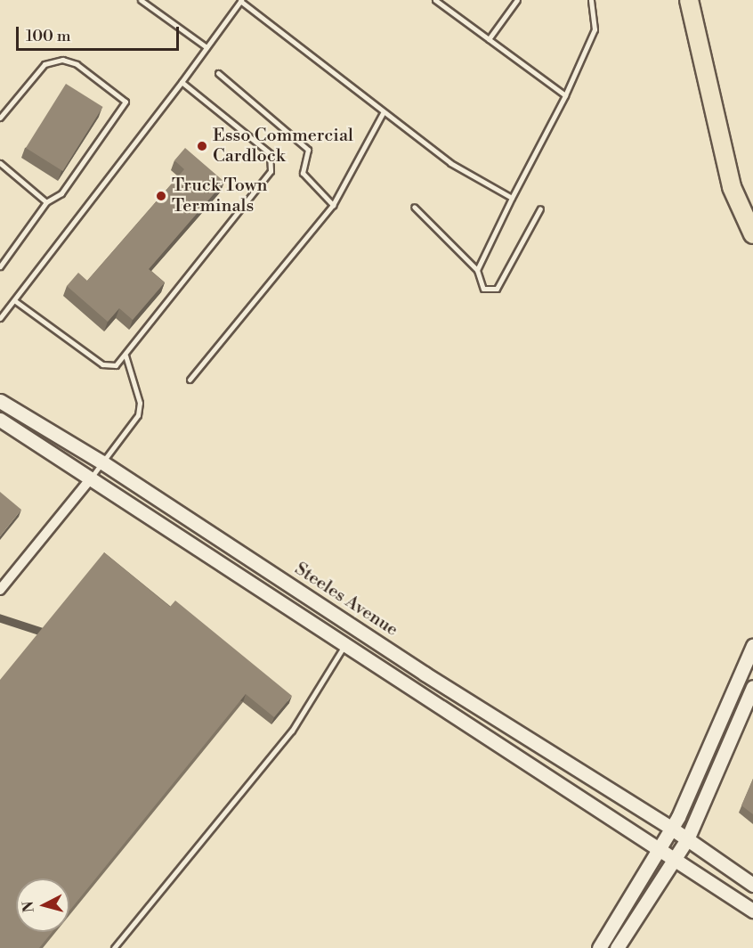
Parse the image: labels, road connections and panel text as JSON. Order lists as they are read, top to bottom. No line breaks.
{"streets":{"main road":["Steeles Avenue"]},"places":["Esso Commercial Cardlock","Truck Town Terminals"],"scale_bar":"100 m","north":"left"}
